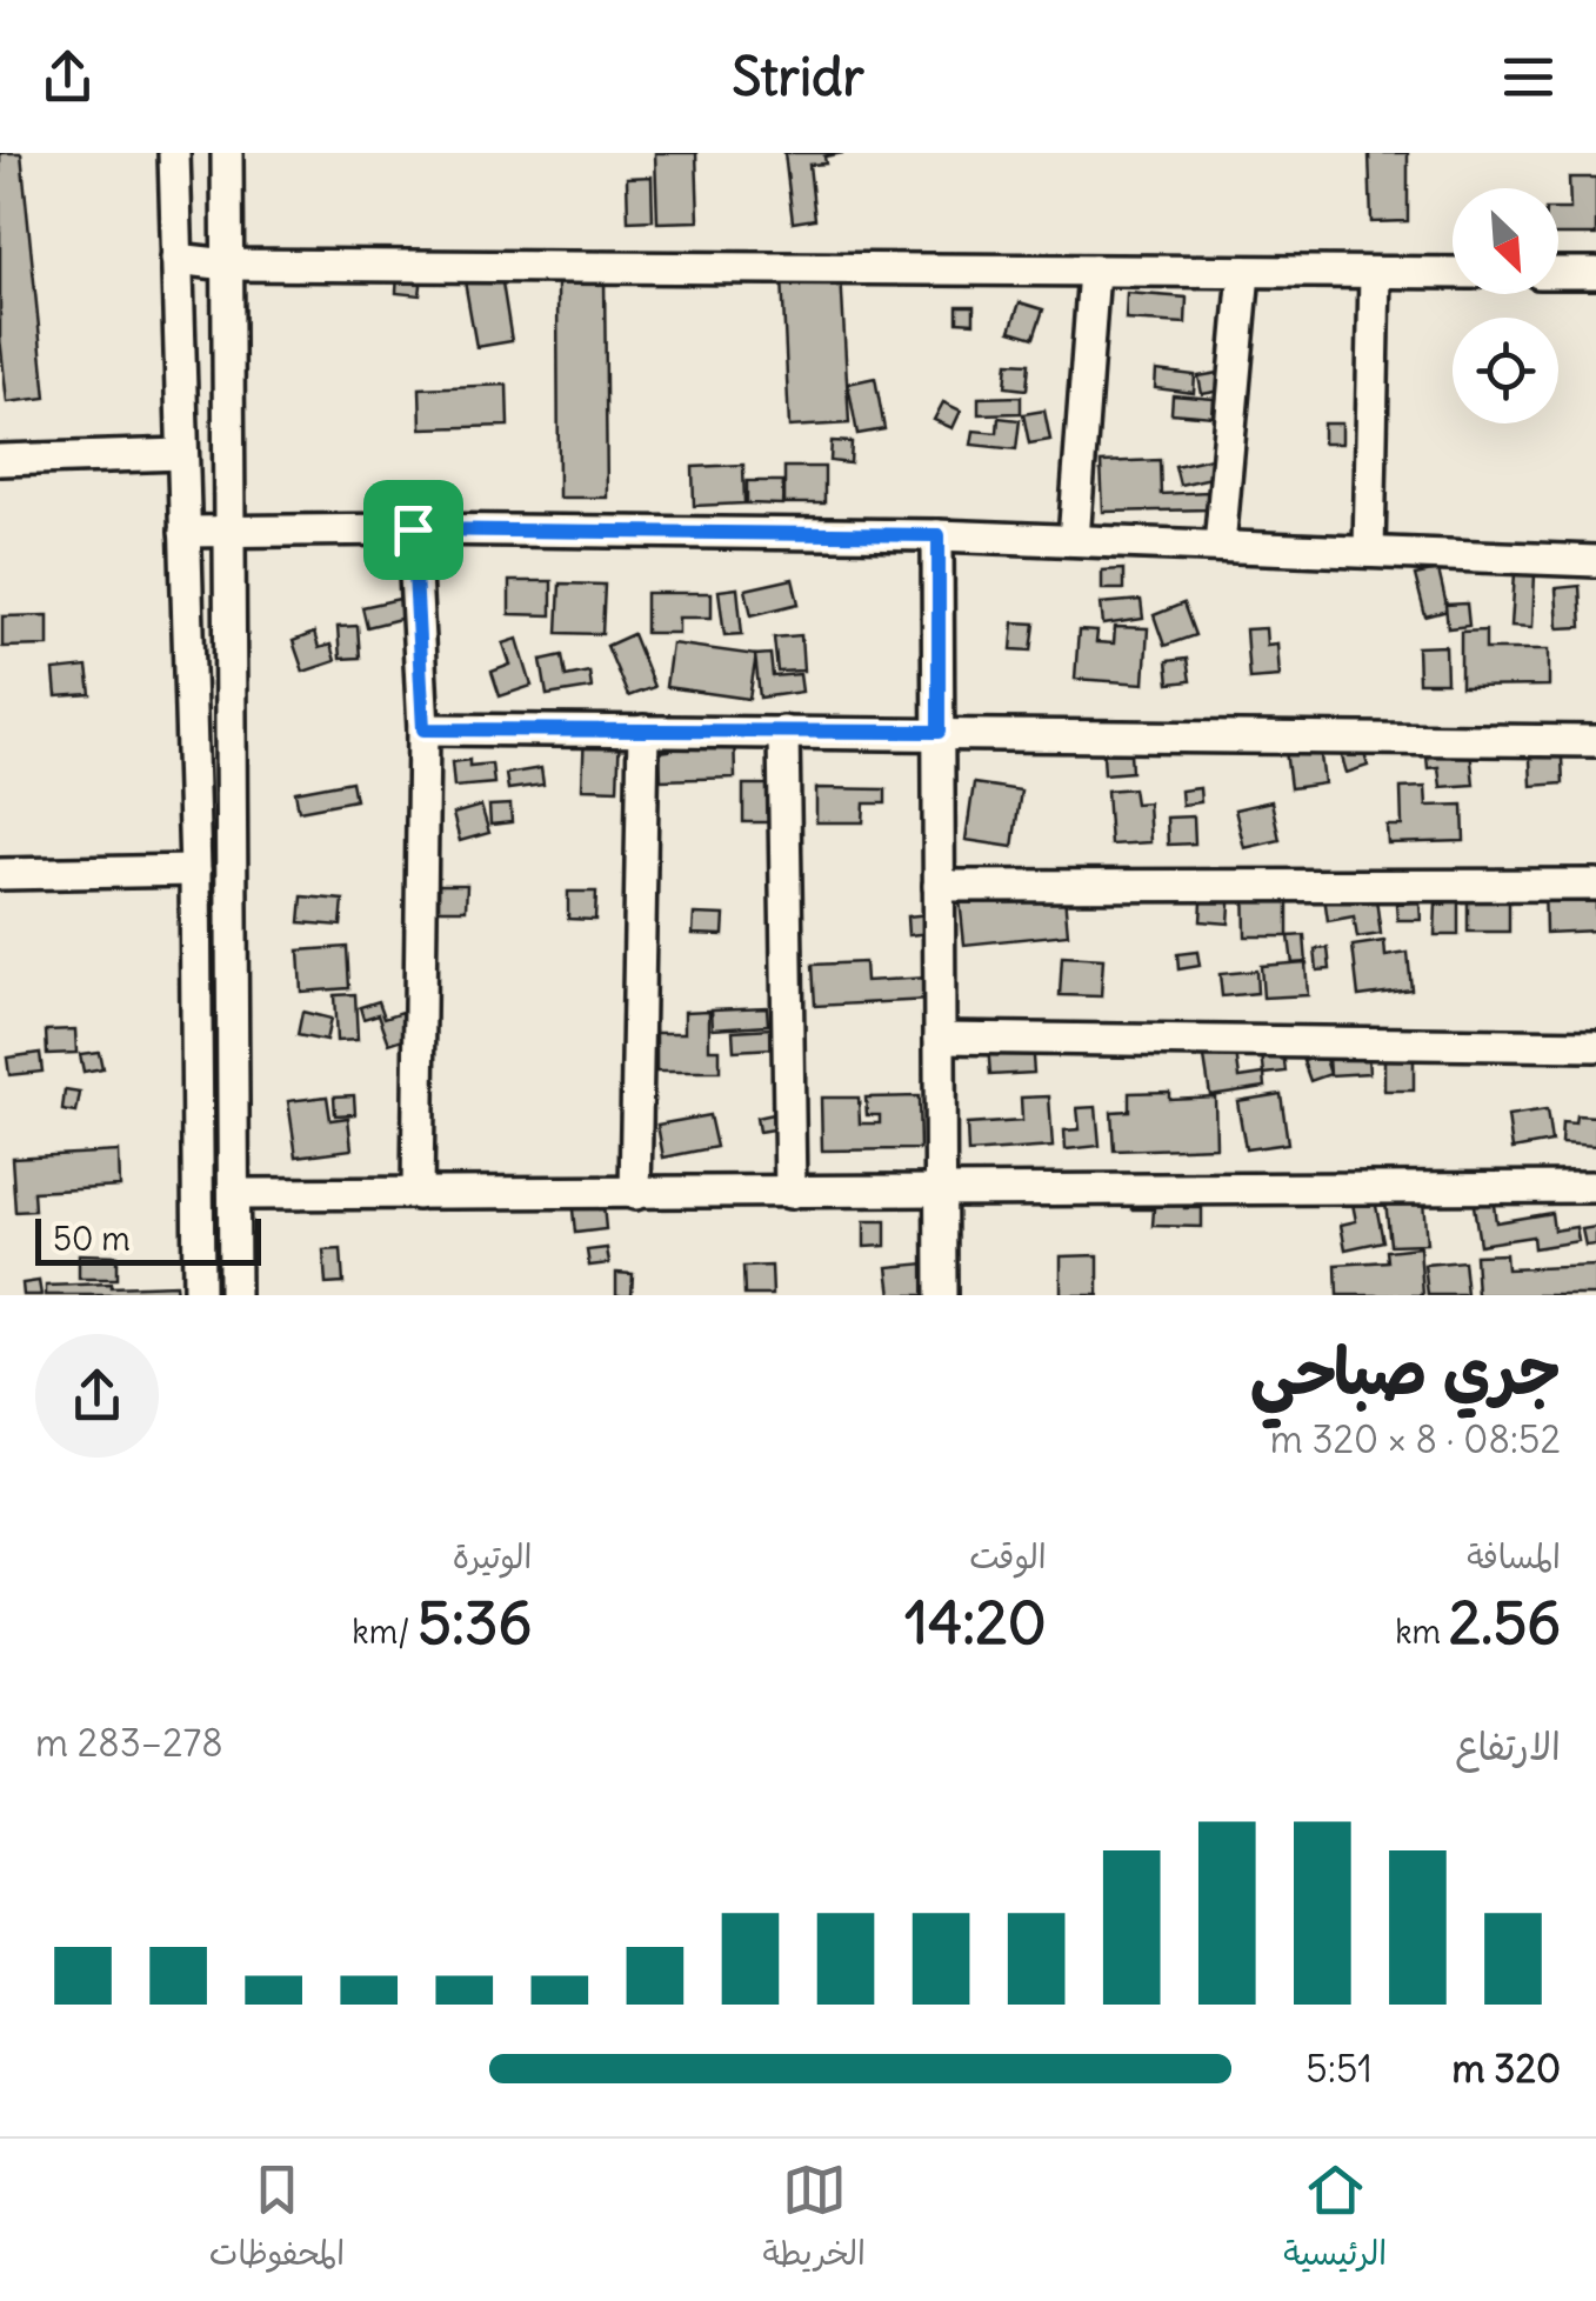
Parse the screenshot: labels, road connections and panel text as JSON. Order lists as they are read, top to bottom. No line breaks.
{"scale_bar":"50 m","north":"bottom right","page":{"header":"Stridr","scale":"50 m","heading":["جري صباحي","08:52 · 8 × 320 m"],"stats":[["المسافة","2.56 km"],["الوقت","14:20"],["الوتيرة","5:36 /km"]],"chart":["الارتفاع","278–283 m"],"list":[{"name":"320 m","note":"5:51"}],"tabs":["الرئيسية","الخريطة","المحفوظات"]}}
